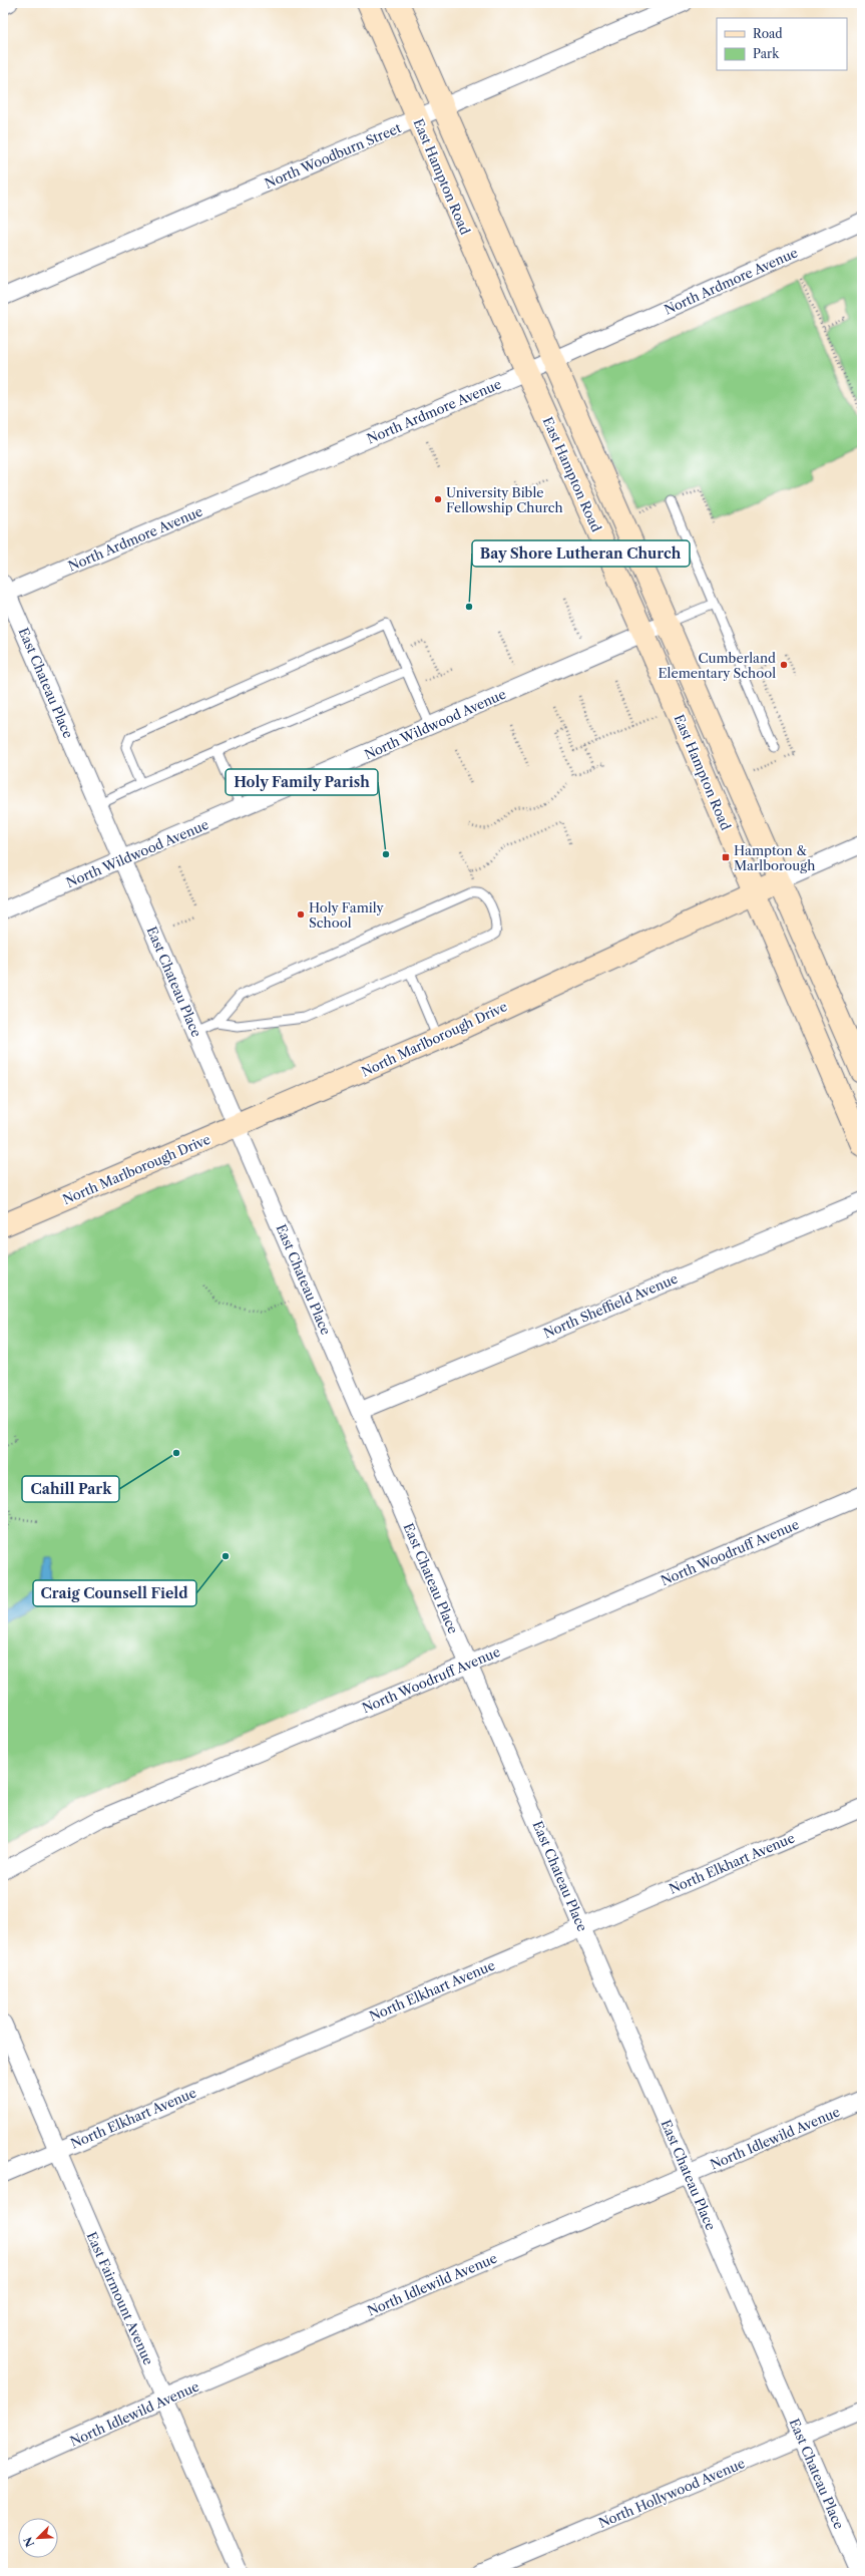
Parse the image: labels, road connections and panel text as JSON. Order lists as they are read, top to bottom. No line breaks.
{"streets":{"main road":["East Hampton Road","North Marlborough Drive"],"street":["North Woodburn Street","North Ardmore Avenue","East Chateau Place","North Wildwood Avenue","North Sheffield Avenue","North Woodruff Avenue","North Elkhart Avenue","North Idlewild Avenue","East Fairmount Avenue","North Hollywood Avenue"]},"crossings":[["North Woodburn Street","East Hampton Road"],["East Hampton Road","North Ardmore Avenue"],["East Hampton Road","North Wildwood Avenue"],["East Hampton Road","North Marlborough Drive"],["North Ardmore Avenue","East Chateau Place"],["East Chateau Place","North Wildwood Avenue"],["East Chateau Place","North Marlborough Drive"],["East Chateau Place","North Sheffield Avenue"],["East Chateau Place","North Woodruff Avenue"],["East Chateau Place","North Elkhart Avenue"],["East Chateau Place","North Idlewild Avenue"],["East Chateau Place","North Hollywood Avenue"],["North Elkhart Avenue","East Fairmount Avenue"],["North Idlewild Avenue","East Fairmount Avenue"]],"places":{"other":["University Bible Fellowship Church","Bay Shore Lutheran Church","Cumberland Elementary School","Holy Family Parish","Holy Family School","Cahill Park","Craig Counsell Field"],"transit":["Hampton & Marlborough"]},"legend":["Road","Park"],"north":"bottom left"}
